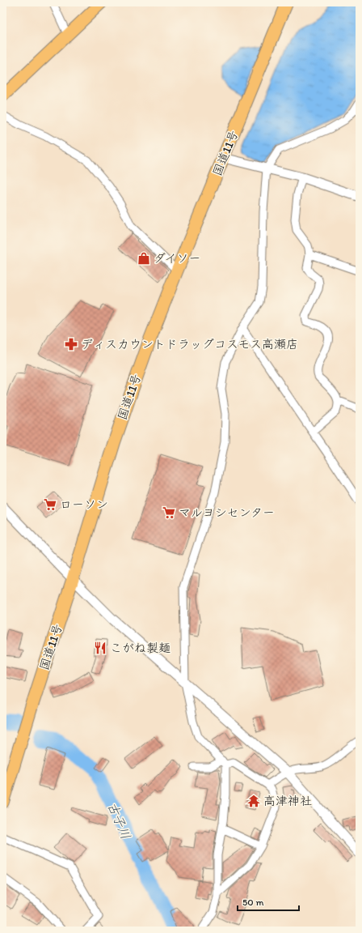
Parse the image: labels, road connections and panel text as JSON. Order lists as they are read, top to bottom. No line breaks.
{"streets":{"highway":["国道11号"]},"water":["古子川"],"places":{"shop":["ダイソー"],"pharmacy":["ディスカウントドラッグコスモス高瀬店"],"supermarket":["ローソン","マルヨシセンター"],"restaurant":["こがね製麺"],"temple":["高津神社"]},"scale_bar":"50 m"}
